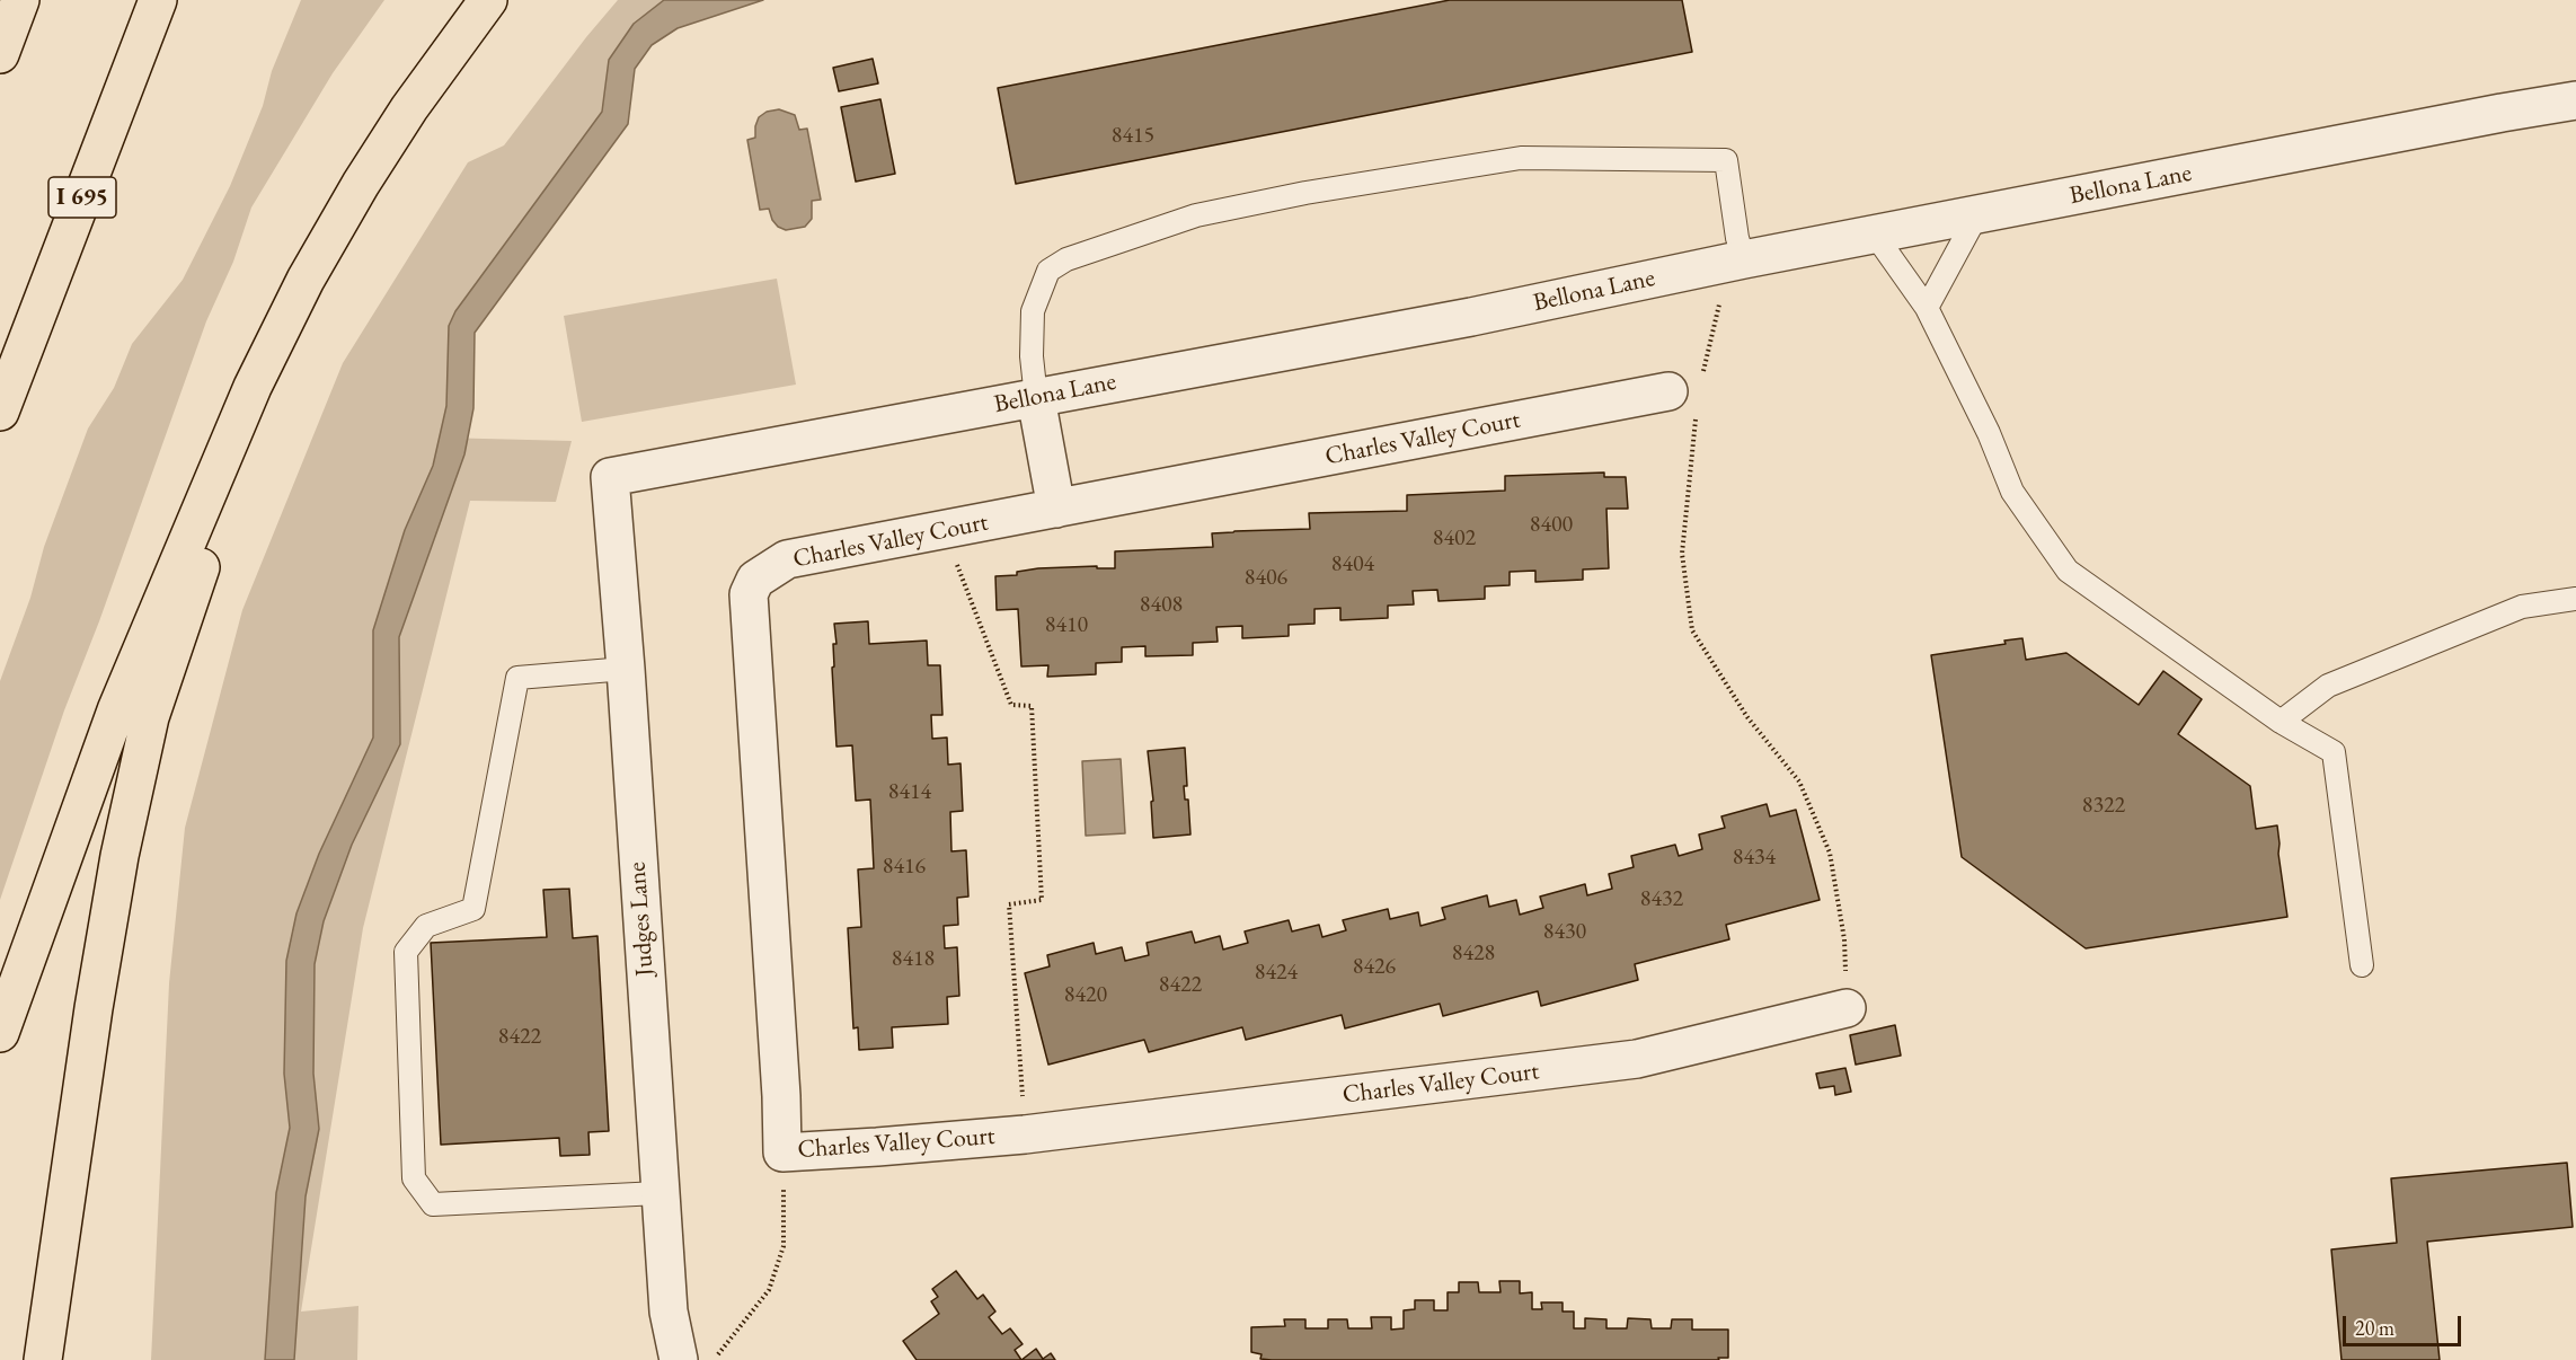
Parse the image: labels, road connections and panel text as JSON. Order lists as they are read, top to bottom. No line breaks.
{"streets":{"highway":["I 695"],"street":["Bellona Lane","Charles Valley Court","Judges Lane"]},"crossings":[["Bellona Lane","Judges Lane"]],"house_numbers":["8415","8400","8402","8404","8406","8408","8410","8414","8322","8434","8416","8432","8430","8428","8418","8426","8424","8422","8420","8422"],"scale_bar":"20 m"}
